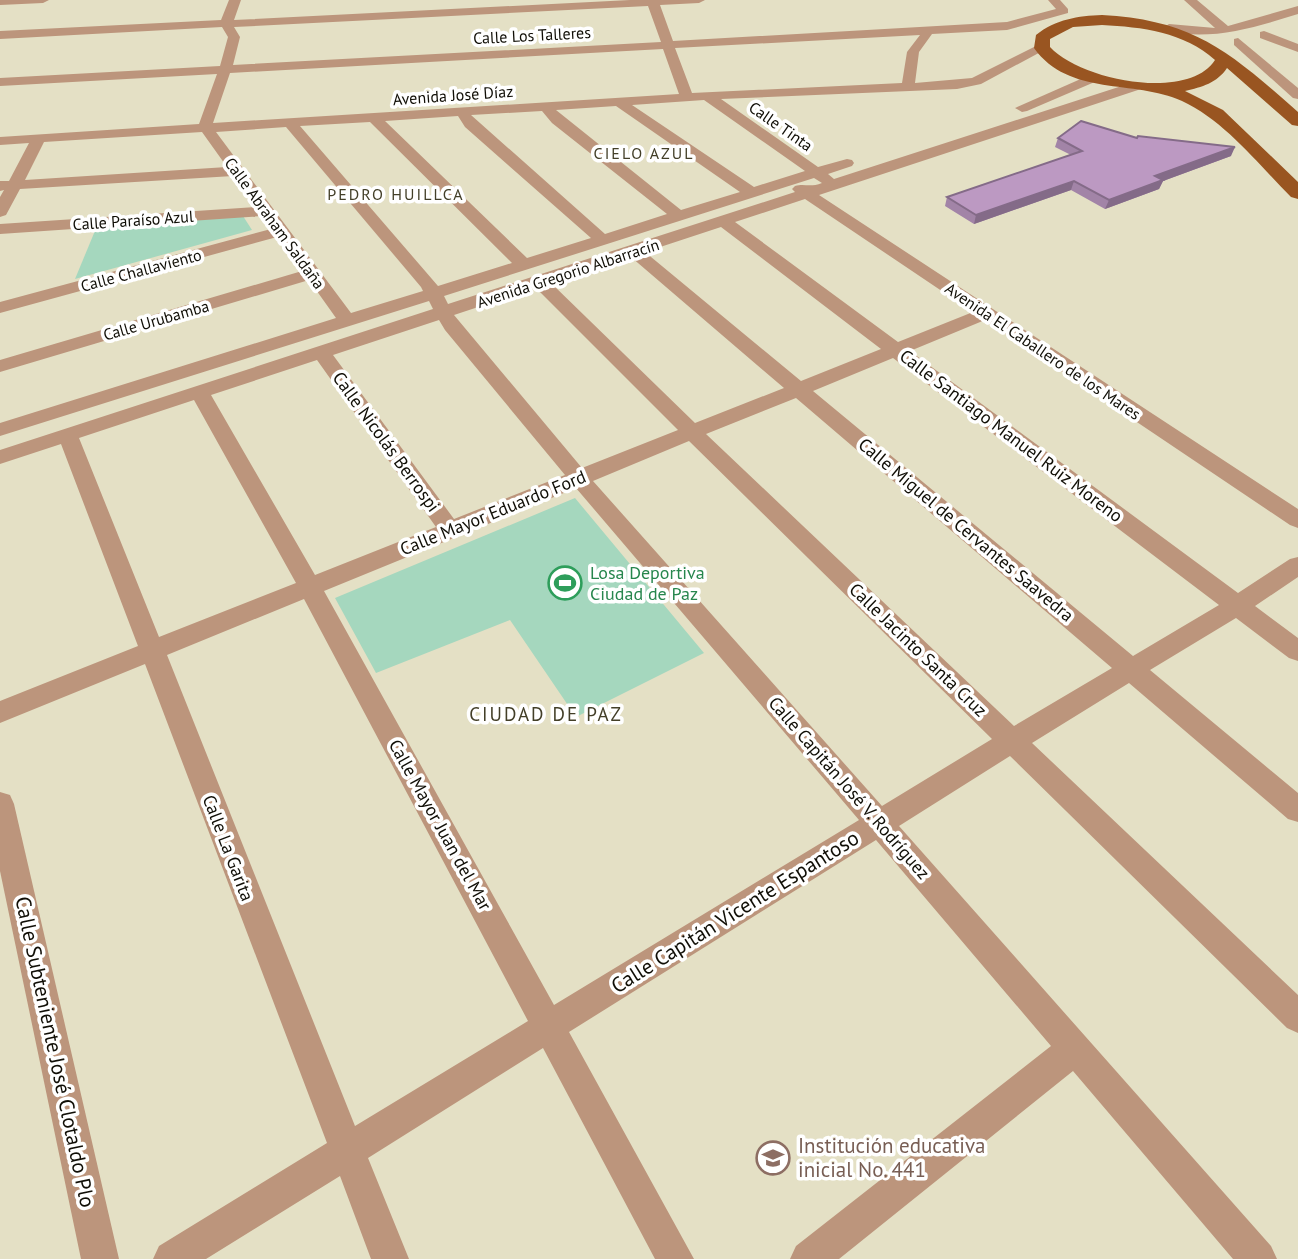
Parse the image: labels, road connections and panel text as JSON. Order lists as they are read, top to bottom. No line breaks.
{"streets":{"street":["Calle Los Talleres","Avenida José Díaz","Calle Tinta","Calle Paraíso Azul","Calle Abraham Saldaña","Calle Challaviento","Avenida Gregorio Albarracín","Calle Urubamba","Avenida El Caballero de los Mares","Calle Santiago Manuel Ruiz Moreno","Calle Nicolás Berrospi","Calle Mayor Eduardo Ford","Calle Miguel de Cervantes Saavedra","Calle Jacinto Santa Cruz","Calle Capitán José V. Rodríguez","Calle Mayor Juan del Mar","Calle La Garita","Calle Capitán Vicente Espantoso","Calle Subteniente José Clotaldo Plo"]},"crossings":[["Avenida José Díaz","Calle Tinta"],["Avenida José Díaz","Calle Abraham Saldaña"],["Avenida José Díaz","Calle Jacinto Santa Cruz"],["Avenida José Díaz","Calle Capitán José V. Rodríguez"],["Calle Tinta","Avenida Gregorio Albarracín"],["Calle Paraíso Azul","Calle Abraham Saldaña"],["Calle Abraham Saldaña","Calle Challaviento"],["Calle Abraham Saldaña","Avenida Gregorio Albarracín"],["Calle Abraham Saldaña","Calle Urubamba"],["Avenida Gregorio Albarracín","Avenida El Caballero de los Mares"],["Avenida Gregorio Albarracín","Calle Santiago Manuel Ruiz Moreno"],["Avenida Gregorio Albarracín","Calle Nicolás Berrospi"],["Avenida Gregorio Albarracín","Calle Miguel de Cervantes Saavedra"],["Avenida Gregorio Albarracín","Calle Jacinto Santa Cruz"],["Avenida Gregorio Albarracín","Calle Capitán José V. Rodríguez"],["Avenida Gregorio Albarracín","Calle Mayor Juan del Mar"],["Avenida Gregorio Albarracín","Calle La Garita"],["Avenida El Caballero de los Mares","Calle Mayor Eduardo Ford"],["Calle Santiago Manuel Ruiz Moreno","Calle Mayor Eduardo Ford"],["Calle Santiago Manuel Ruiz Moreno","Calle Capitán Vicente Espantoso"],["Calle Nicolás Berrospi","Calle Mayor Eduardo Ford"],["Calle Mayor Eduardo Ford","Calle Miguel de Cervantes Saavedra"],["Calle Mayor Eduardo Ford","Calle Jacinto Santa Cruz"],["Calle Mayor Eduardo Ford","Calle Capitán José V. Rodríguez"],["Calle Mayor Eduardo Ford","Calle Mayor Juan del Mar"],["Calle Mayor Eduardo Ford","Calle La Garita"],["Calle Miguel de Cervantes Saavedra","Calle Capitán Vicente Espantoso"],["Calle Jacinto Santa Cruz","Calle Capitán Vicente Espantoso"],["Calle Capitán José V. Rodríguez","Calle Capitán Vicente Espantoso"],["Calle Mayor Juan del Mar","Calle Capitán Vicente Espantoso"],["Calle La Garita","Calle Capitán Vicente Espantoso"]],"districts":["CIELO AZUL","PEDRO HUILLCA","CIUDAD DE PAZ"],"places":{"sports":["Losa Deportiva Ciudad de Paz"],"school or university":["Institución educativa inicial No. 441"]}}
